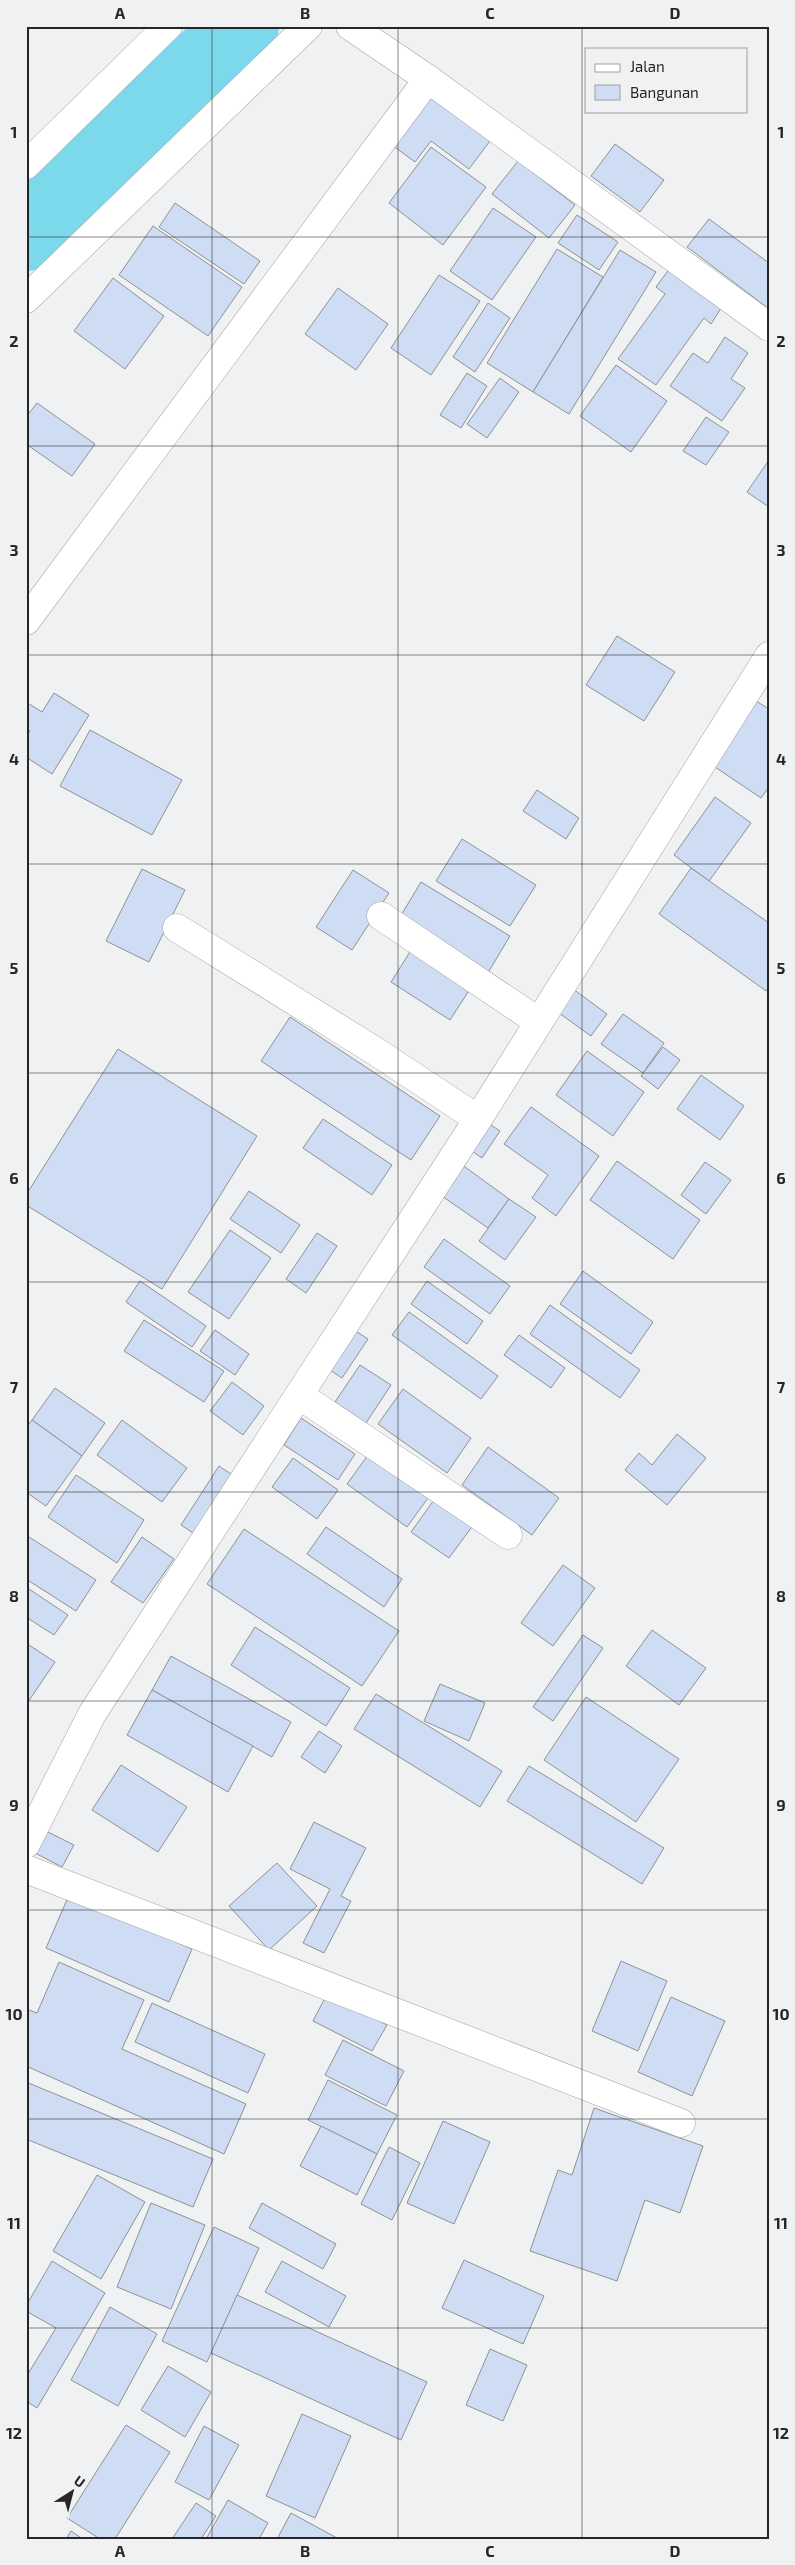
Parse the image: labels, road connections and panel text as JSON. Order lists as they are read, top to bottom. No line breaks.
{"legend":["Jalan","Bangunan"],"north":"top right","grid":{"columns":["A","B","C","D"],"rows":["1","2","3","4","5","6","7","8","9","10","11","12"]}}
